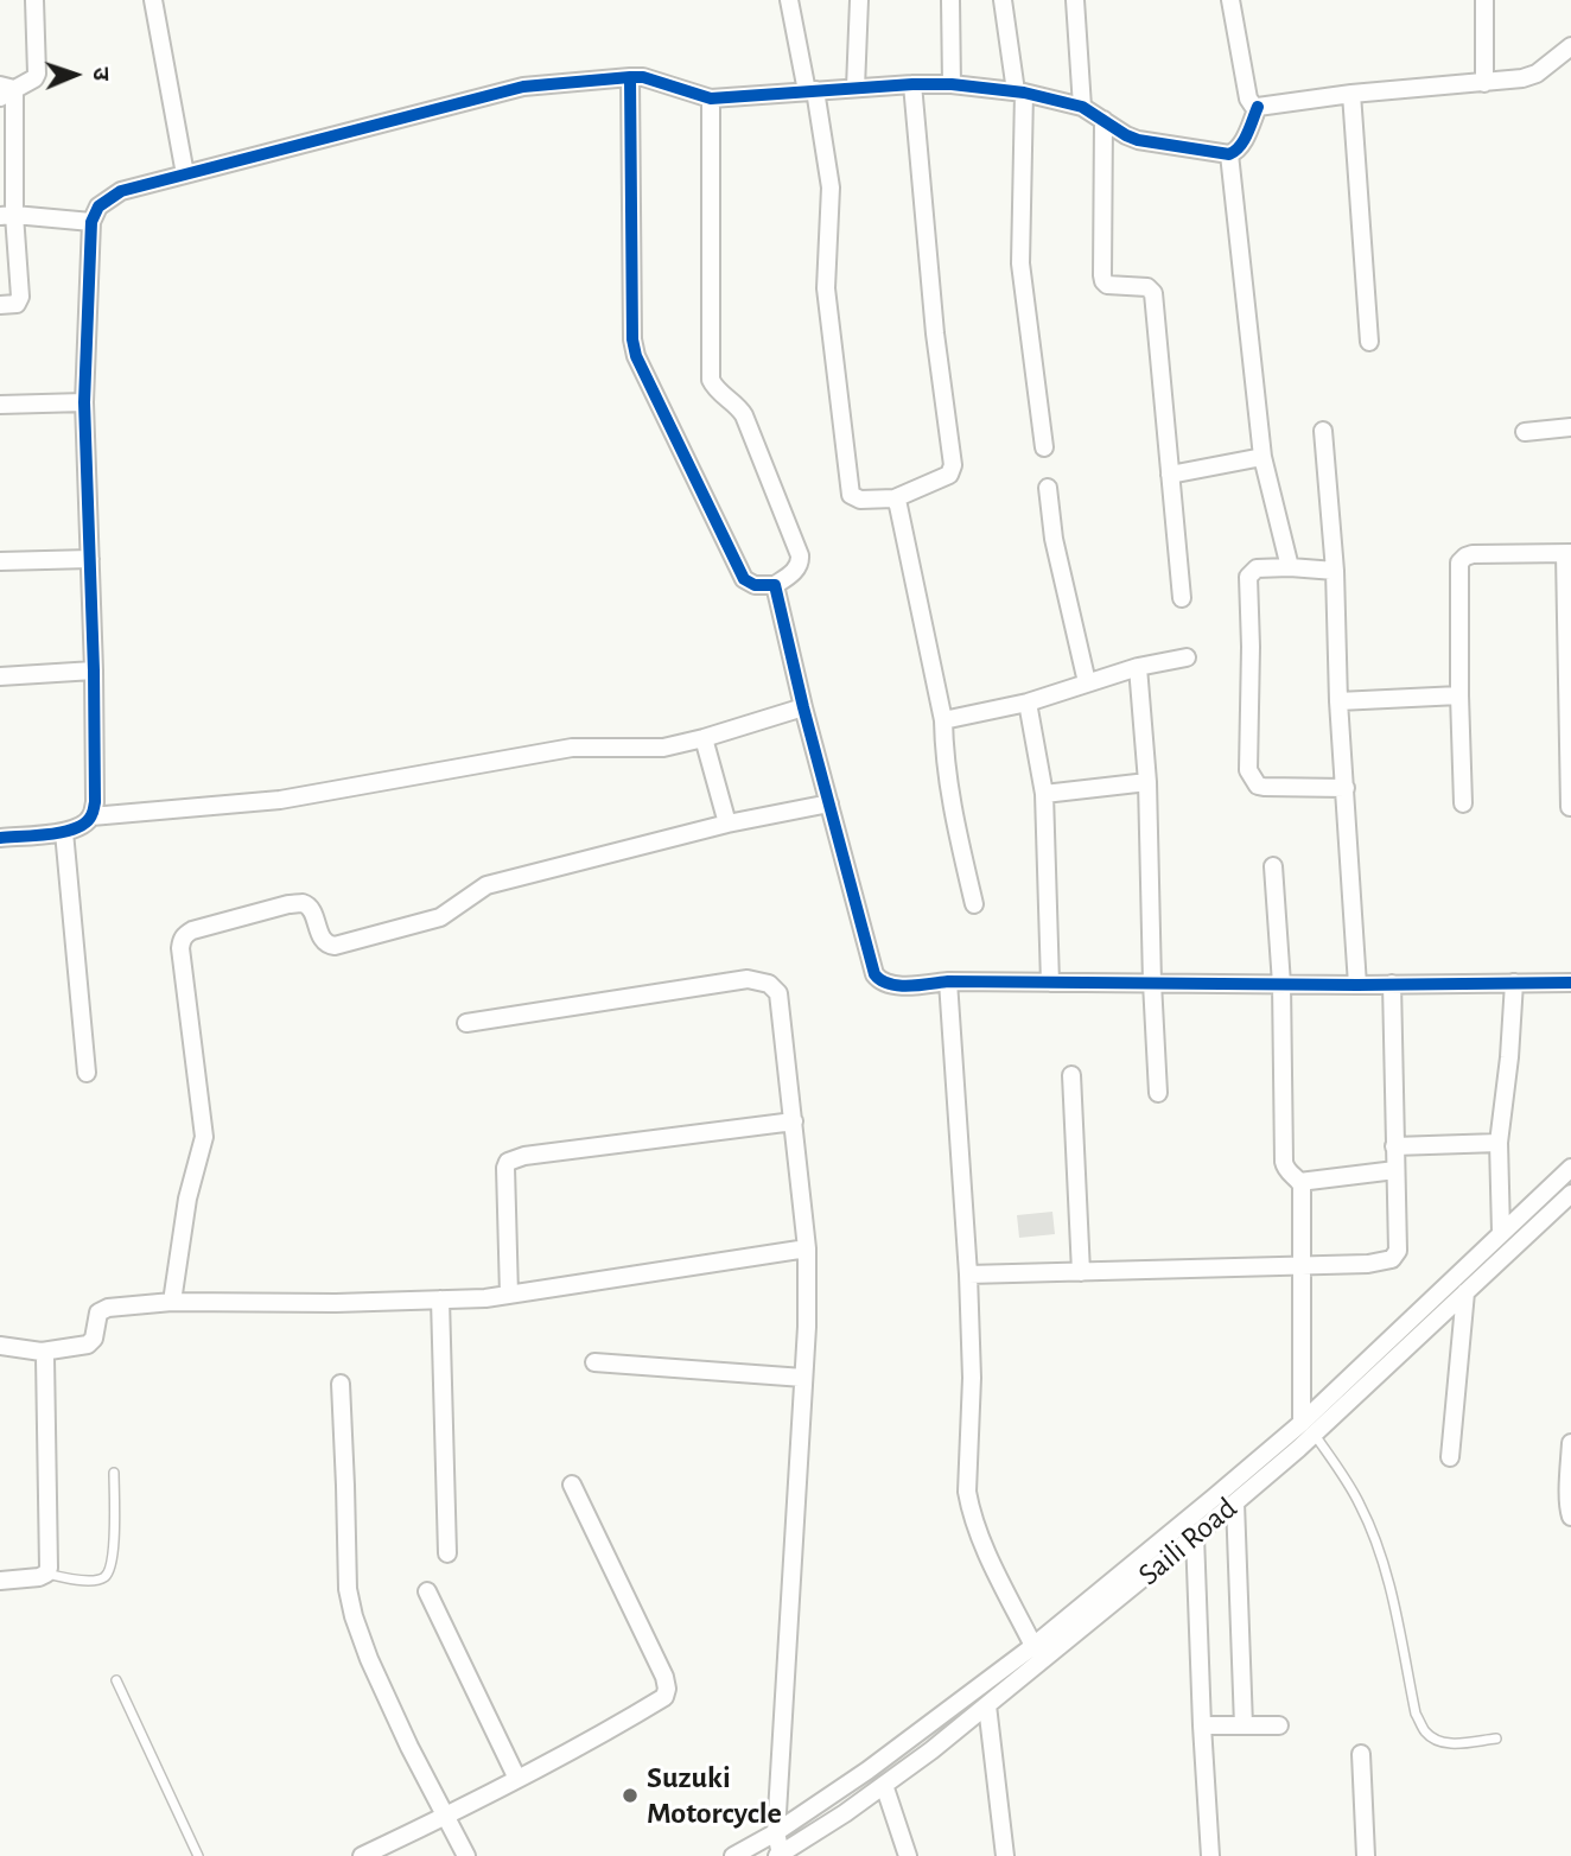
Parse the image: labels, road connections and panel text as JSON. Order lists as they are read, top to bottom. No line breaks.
{"streets":{"street":["Saili Road"]},"places":["Suzuki Motorcycle"],"north":"right"}
